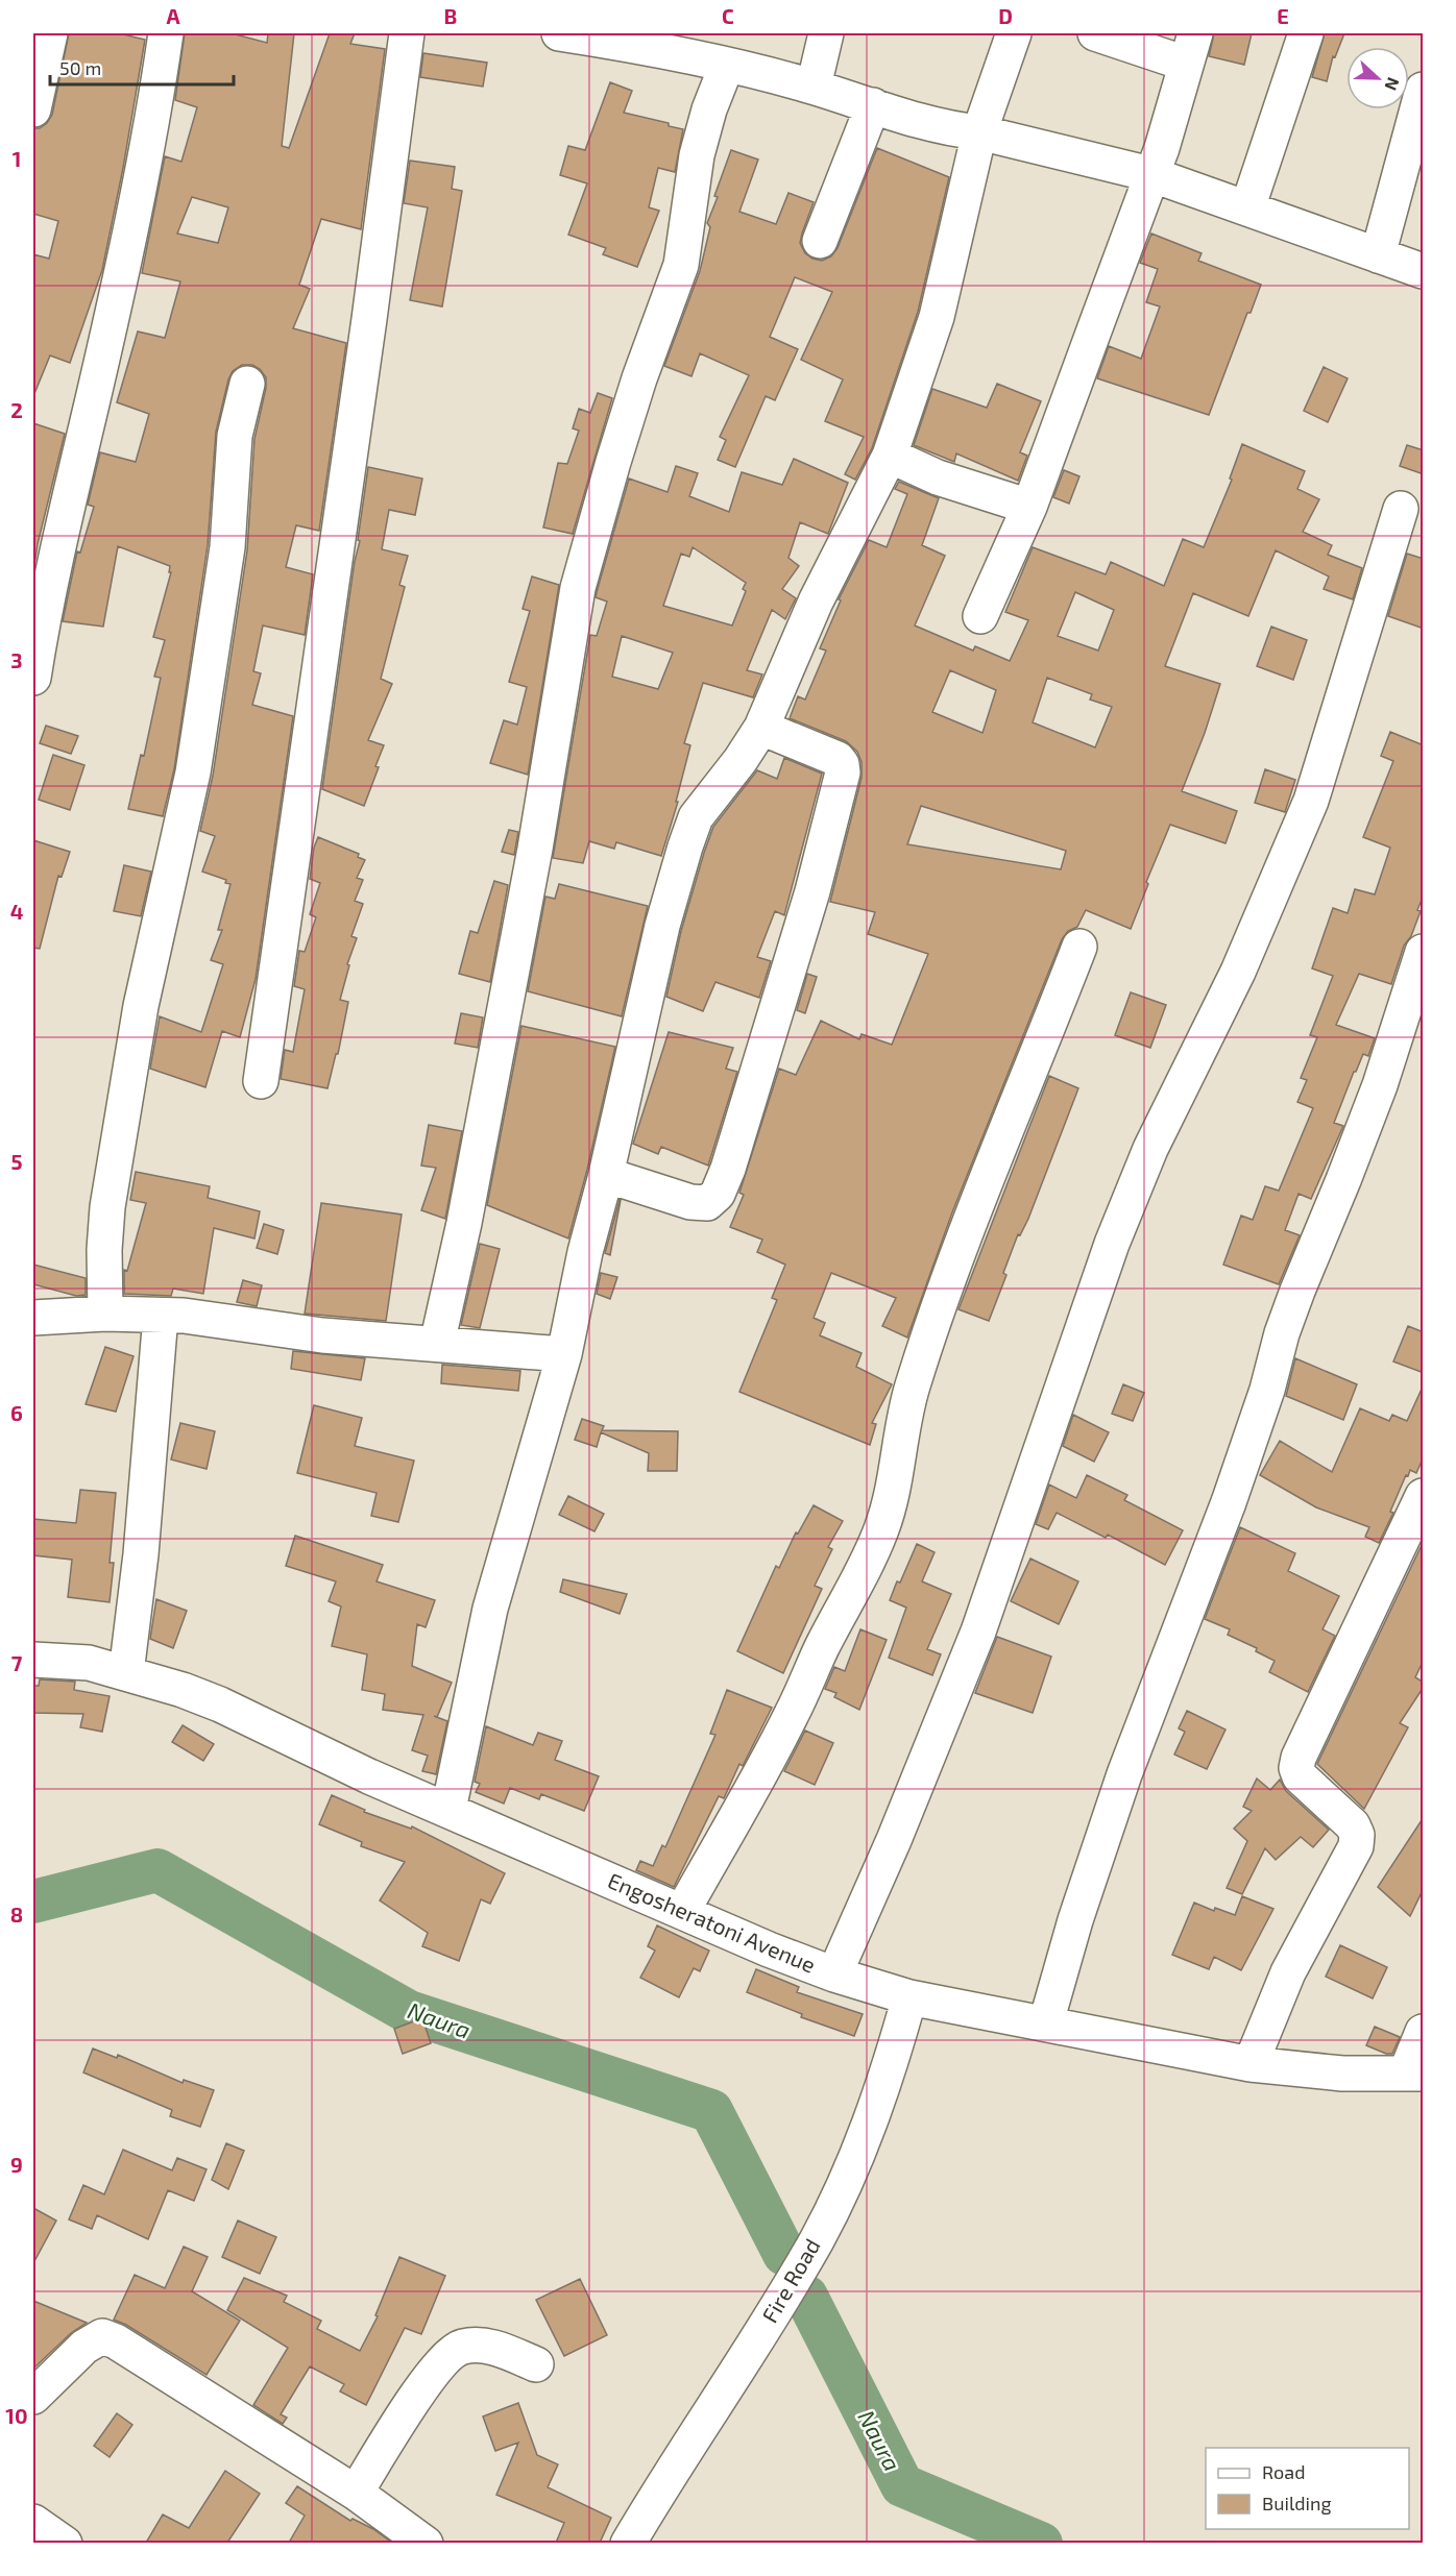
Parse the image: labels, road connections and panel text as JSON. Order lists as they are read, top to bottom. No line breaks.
{"streets":{"street":["Engosheratoni Avenue","Fire Road"]},"crossings":[["Engosheratoni Avenue","Fire Road"]],"water":["Naura"],"legend":["Road","Building"],"scale_bar":"50 m","north":"right","grid":{"columns":["A","B","C","D","E"],"rows":["1","2","3","4","5","6","7","8","9","10"]}}
